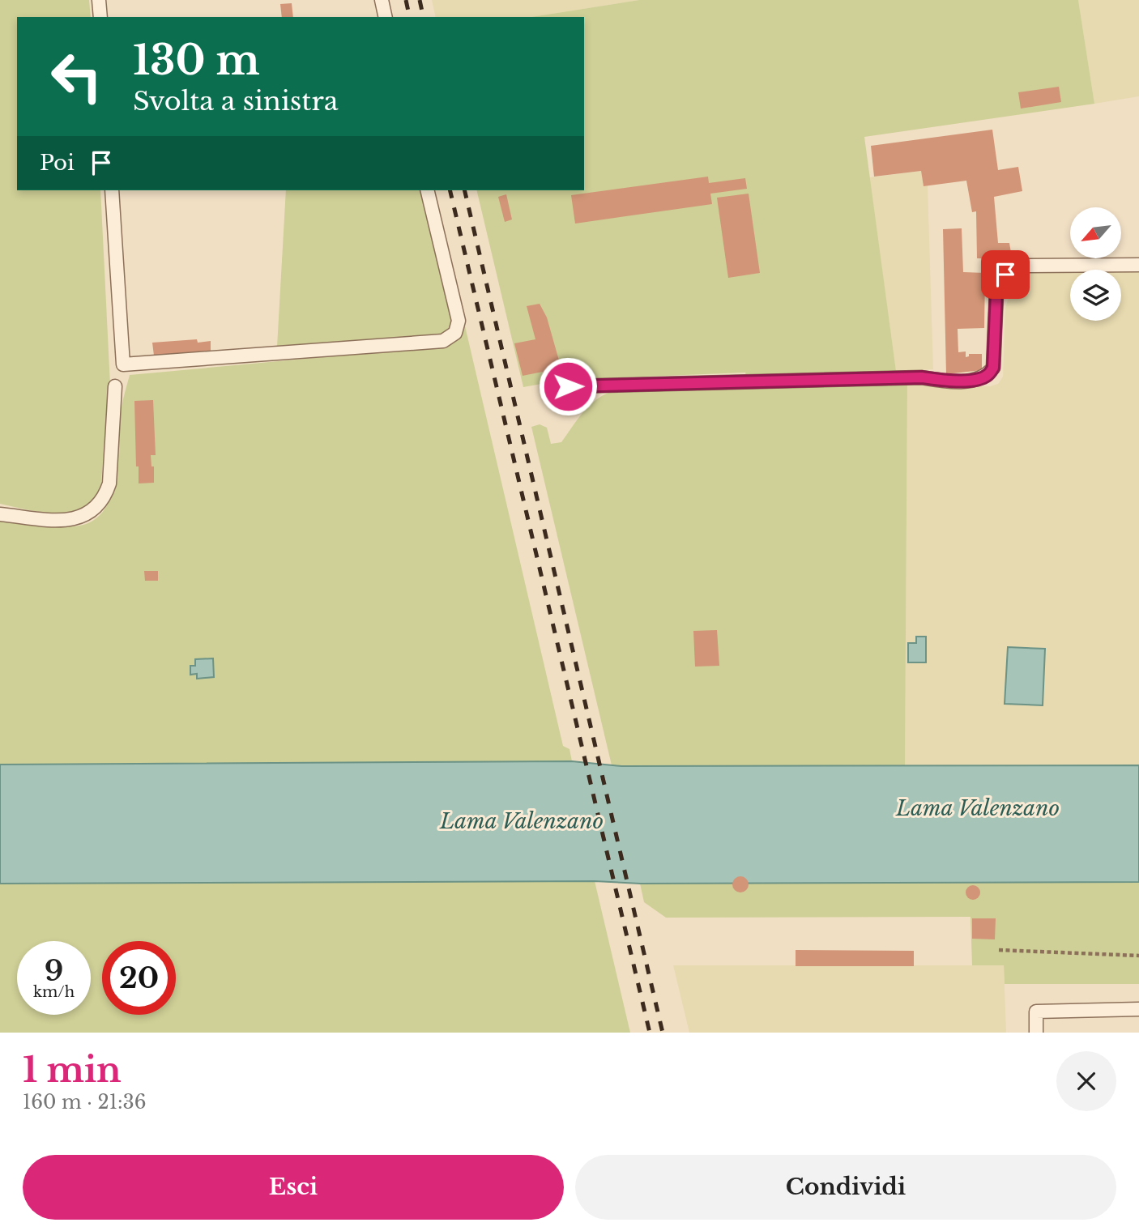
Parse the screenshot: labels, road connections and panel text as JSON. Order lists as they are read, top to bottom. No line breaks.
{"water":["Lama Valenzano"],"north":"bottom left","page":{"turn":["130 m","Svolta a sinistra"],"then":"Poi","speed":"9 km/h","limit":"20","heading":["1 min","160 m · 21:36"],"buttons":["Esci","Condividi"]}}
